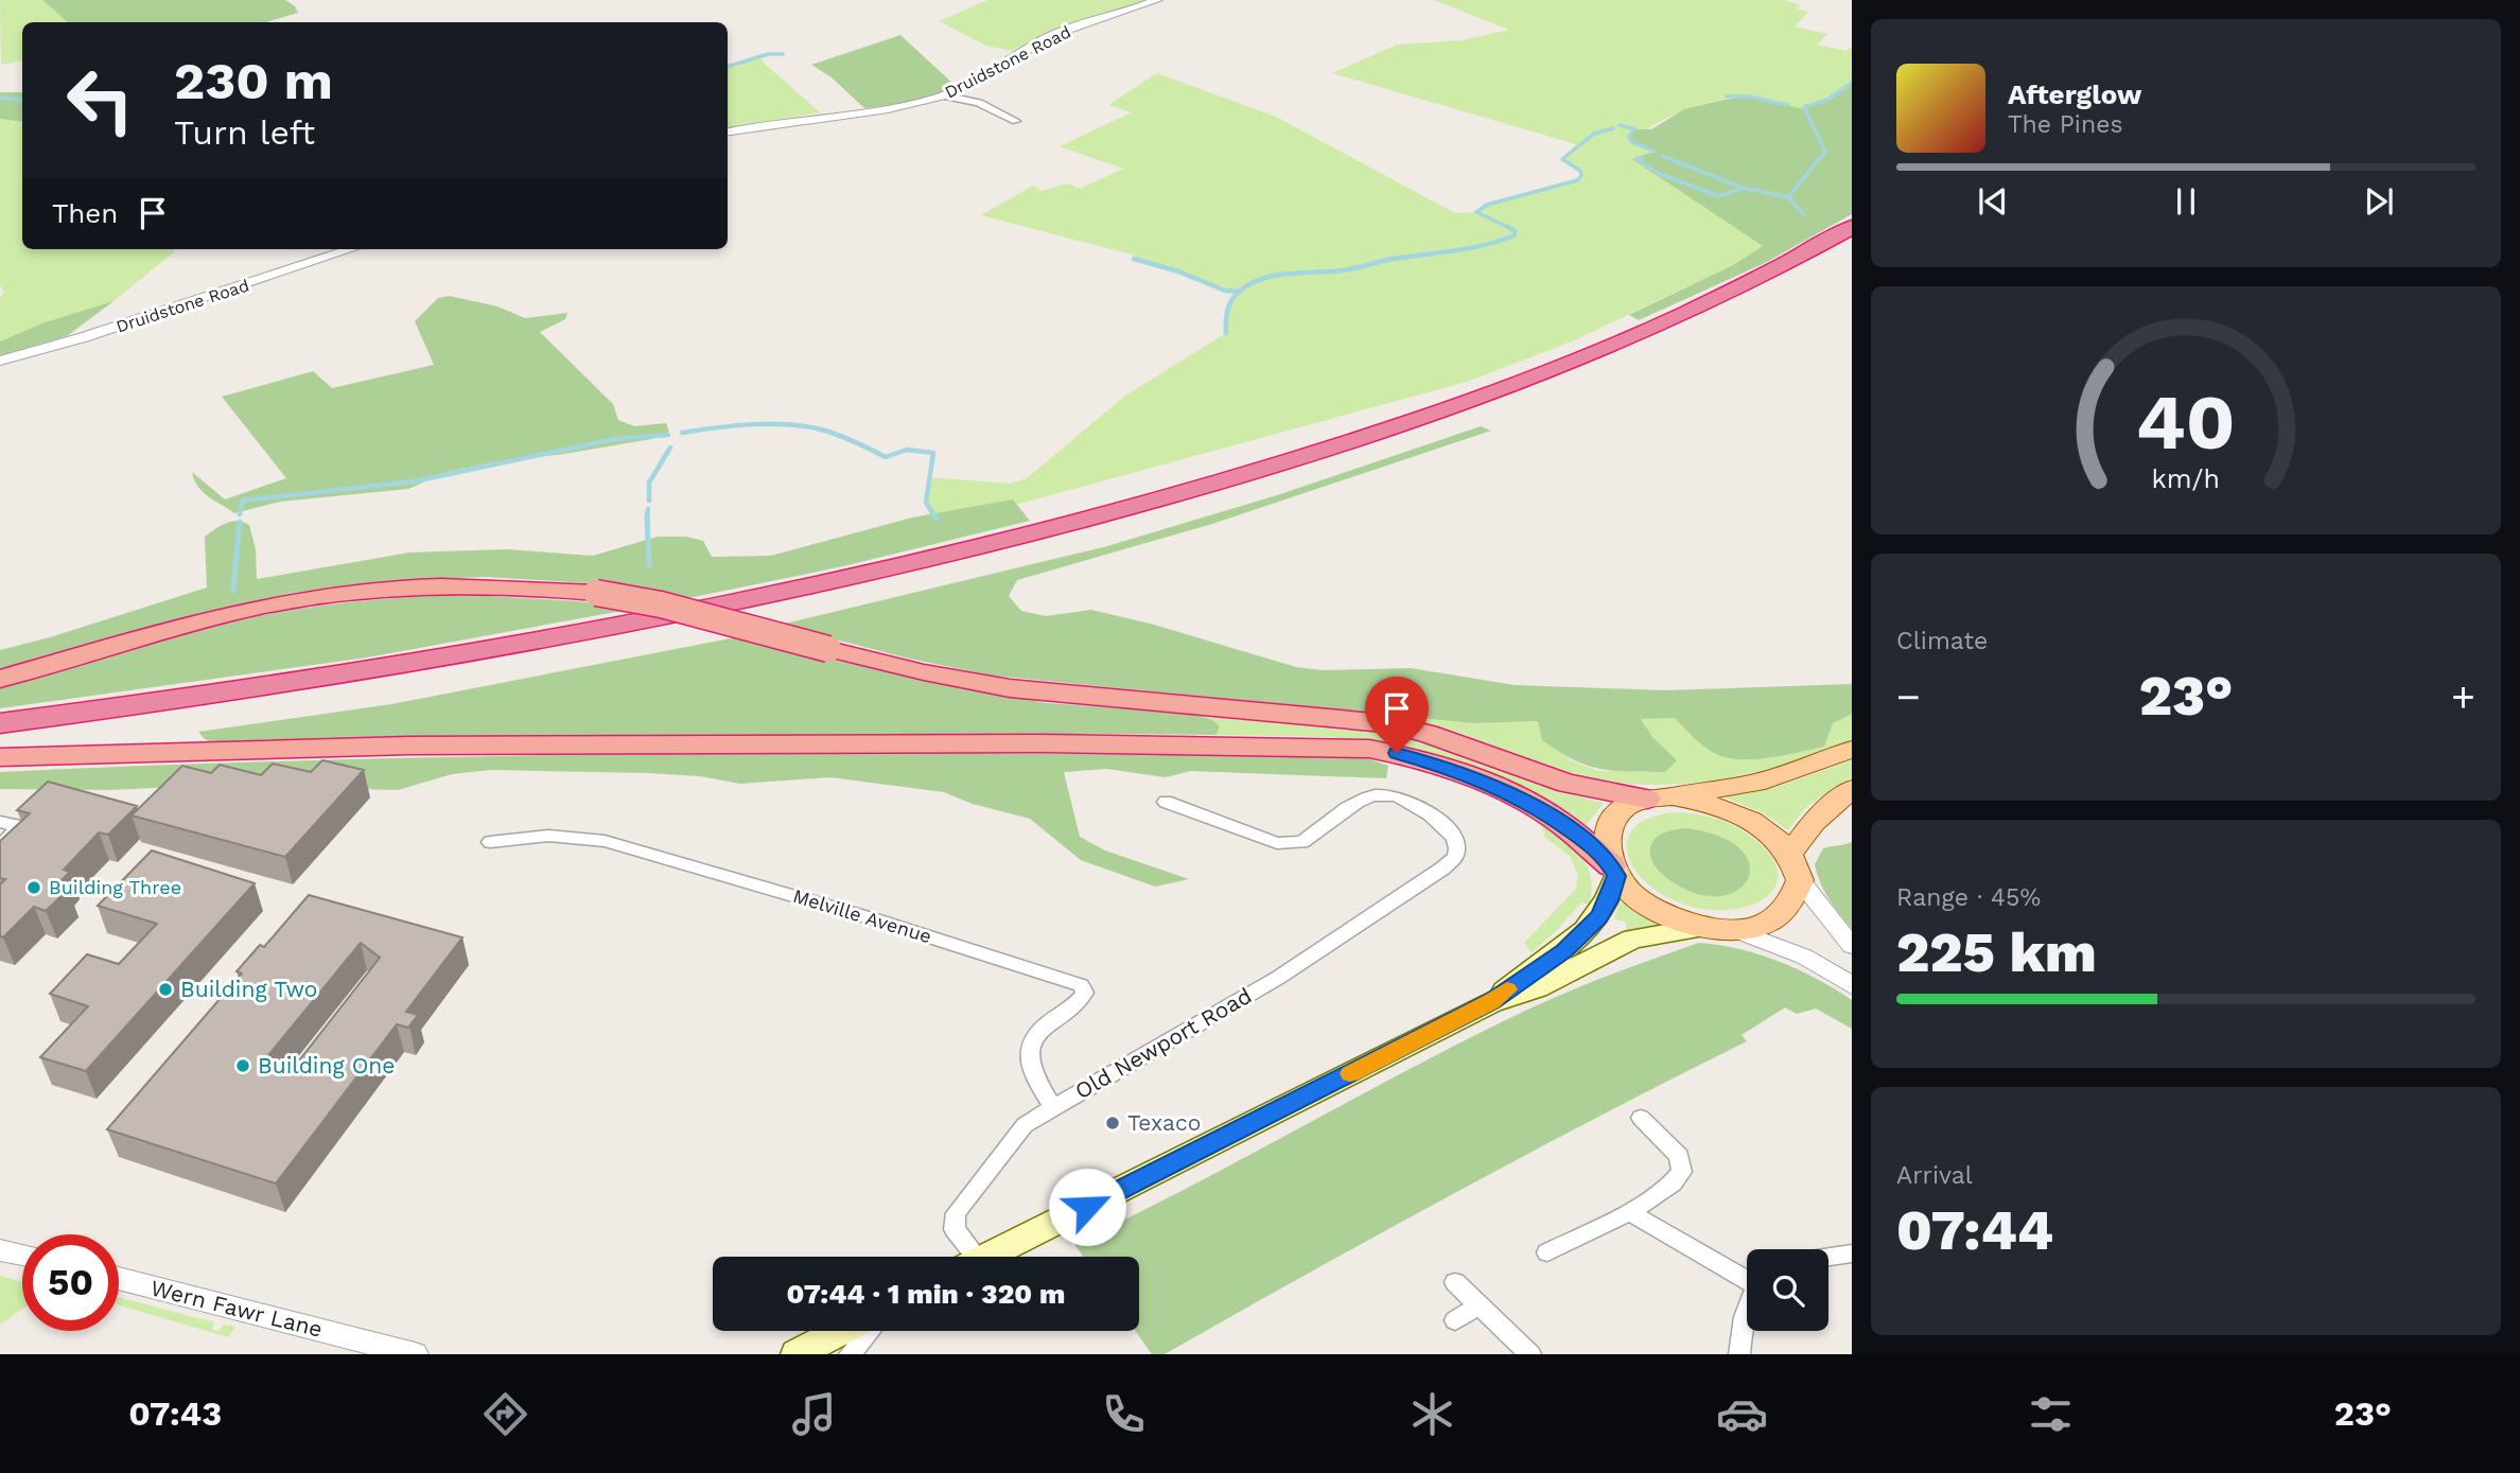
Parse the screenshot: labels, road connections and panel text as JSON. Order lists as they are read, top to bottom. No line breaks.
{"streets":{"street":["Druidstone Road","Melville Avenue","Old Newport Road","Wern Fawr Lane"]},"crossings":[["Melville Avenue","Old Newport Road"]],"places":["Building Three","Building Two","Building One","Texaco"],"page":{"turn":["230 m","Turn left"],"song":["Afterglow","The Pines"],"then":"Then","tile":["Climate",["Range · 45%","225 km"],["Arrival","07:44"]],"heat":["−","23°","+"],"limit":"50","trip":"07:44 · 1 min · 320 m","tabs":["07:43","23°"],"gauge":["40","km/h"]}}
